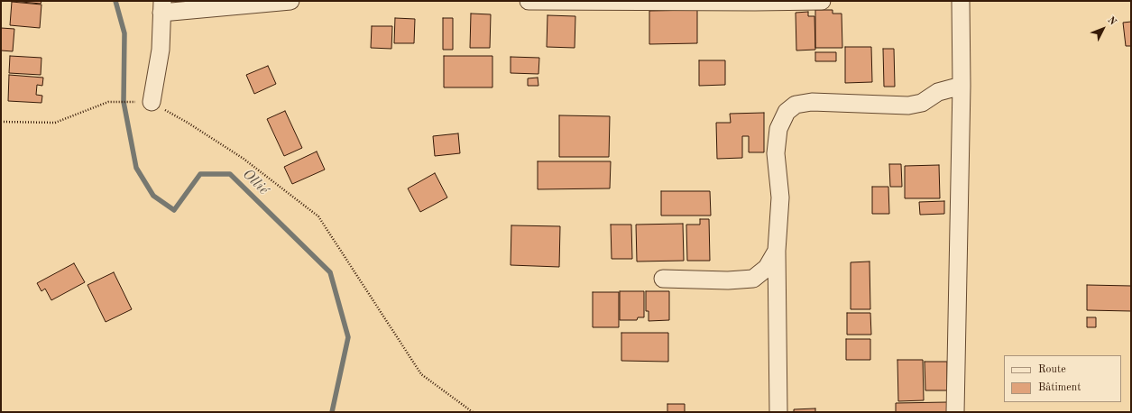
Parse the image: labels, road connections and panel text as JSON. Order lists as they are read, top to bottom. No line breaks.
{"water":["Ollié"],"legend":["Route","Bâtiment"],"north":"top right"}
